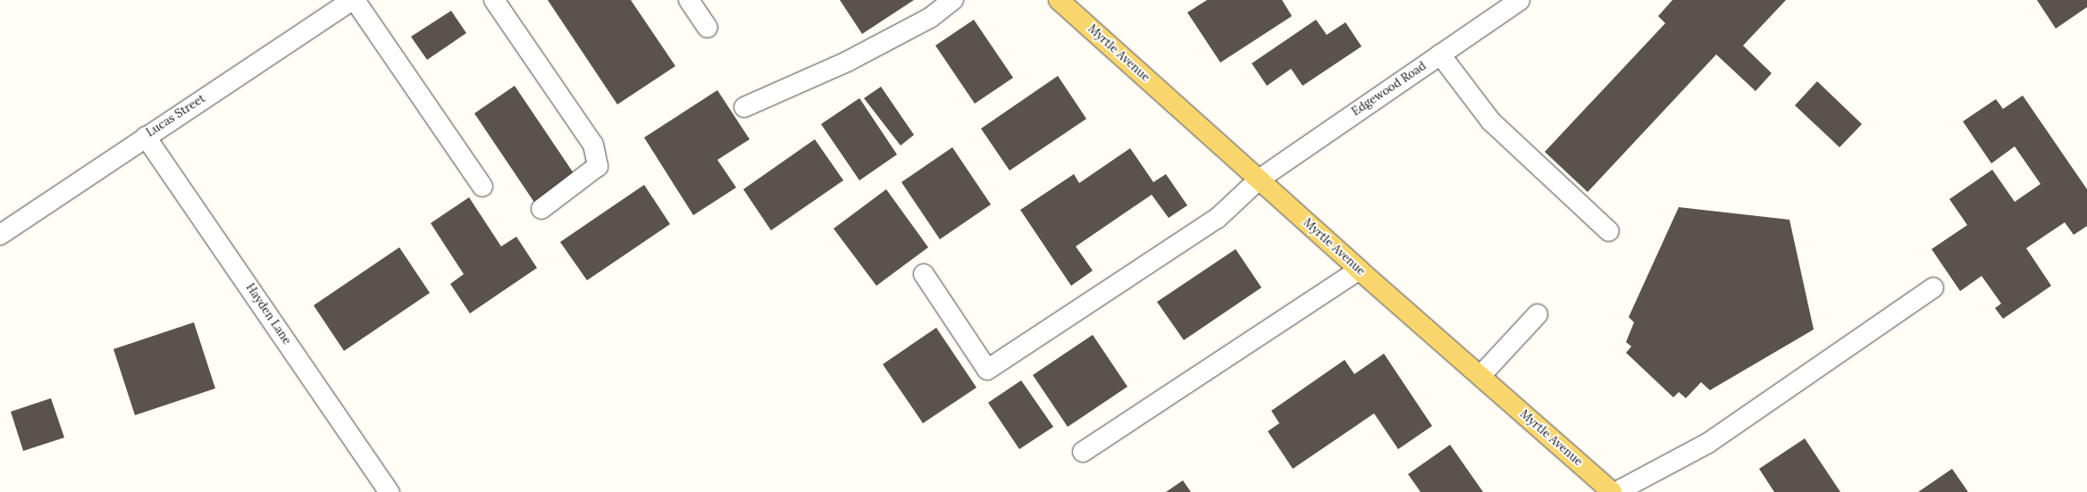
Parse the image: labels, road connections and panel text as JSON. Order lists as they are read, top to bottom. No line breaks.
{"streets":{"main road":["Myrtle Avenue"],"street":["Edgewood Road","Lucas Street","Hayden Lane"]},"crossings":[["Myrtle Avenue","Edgewood Road"],["Lucas Street","Hayden Lane"]]}
